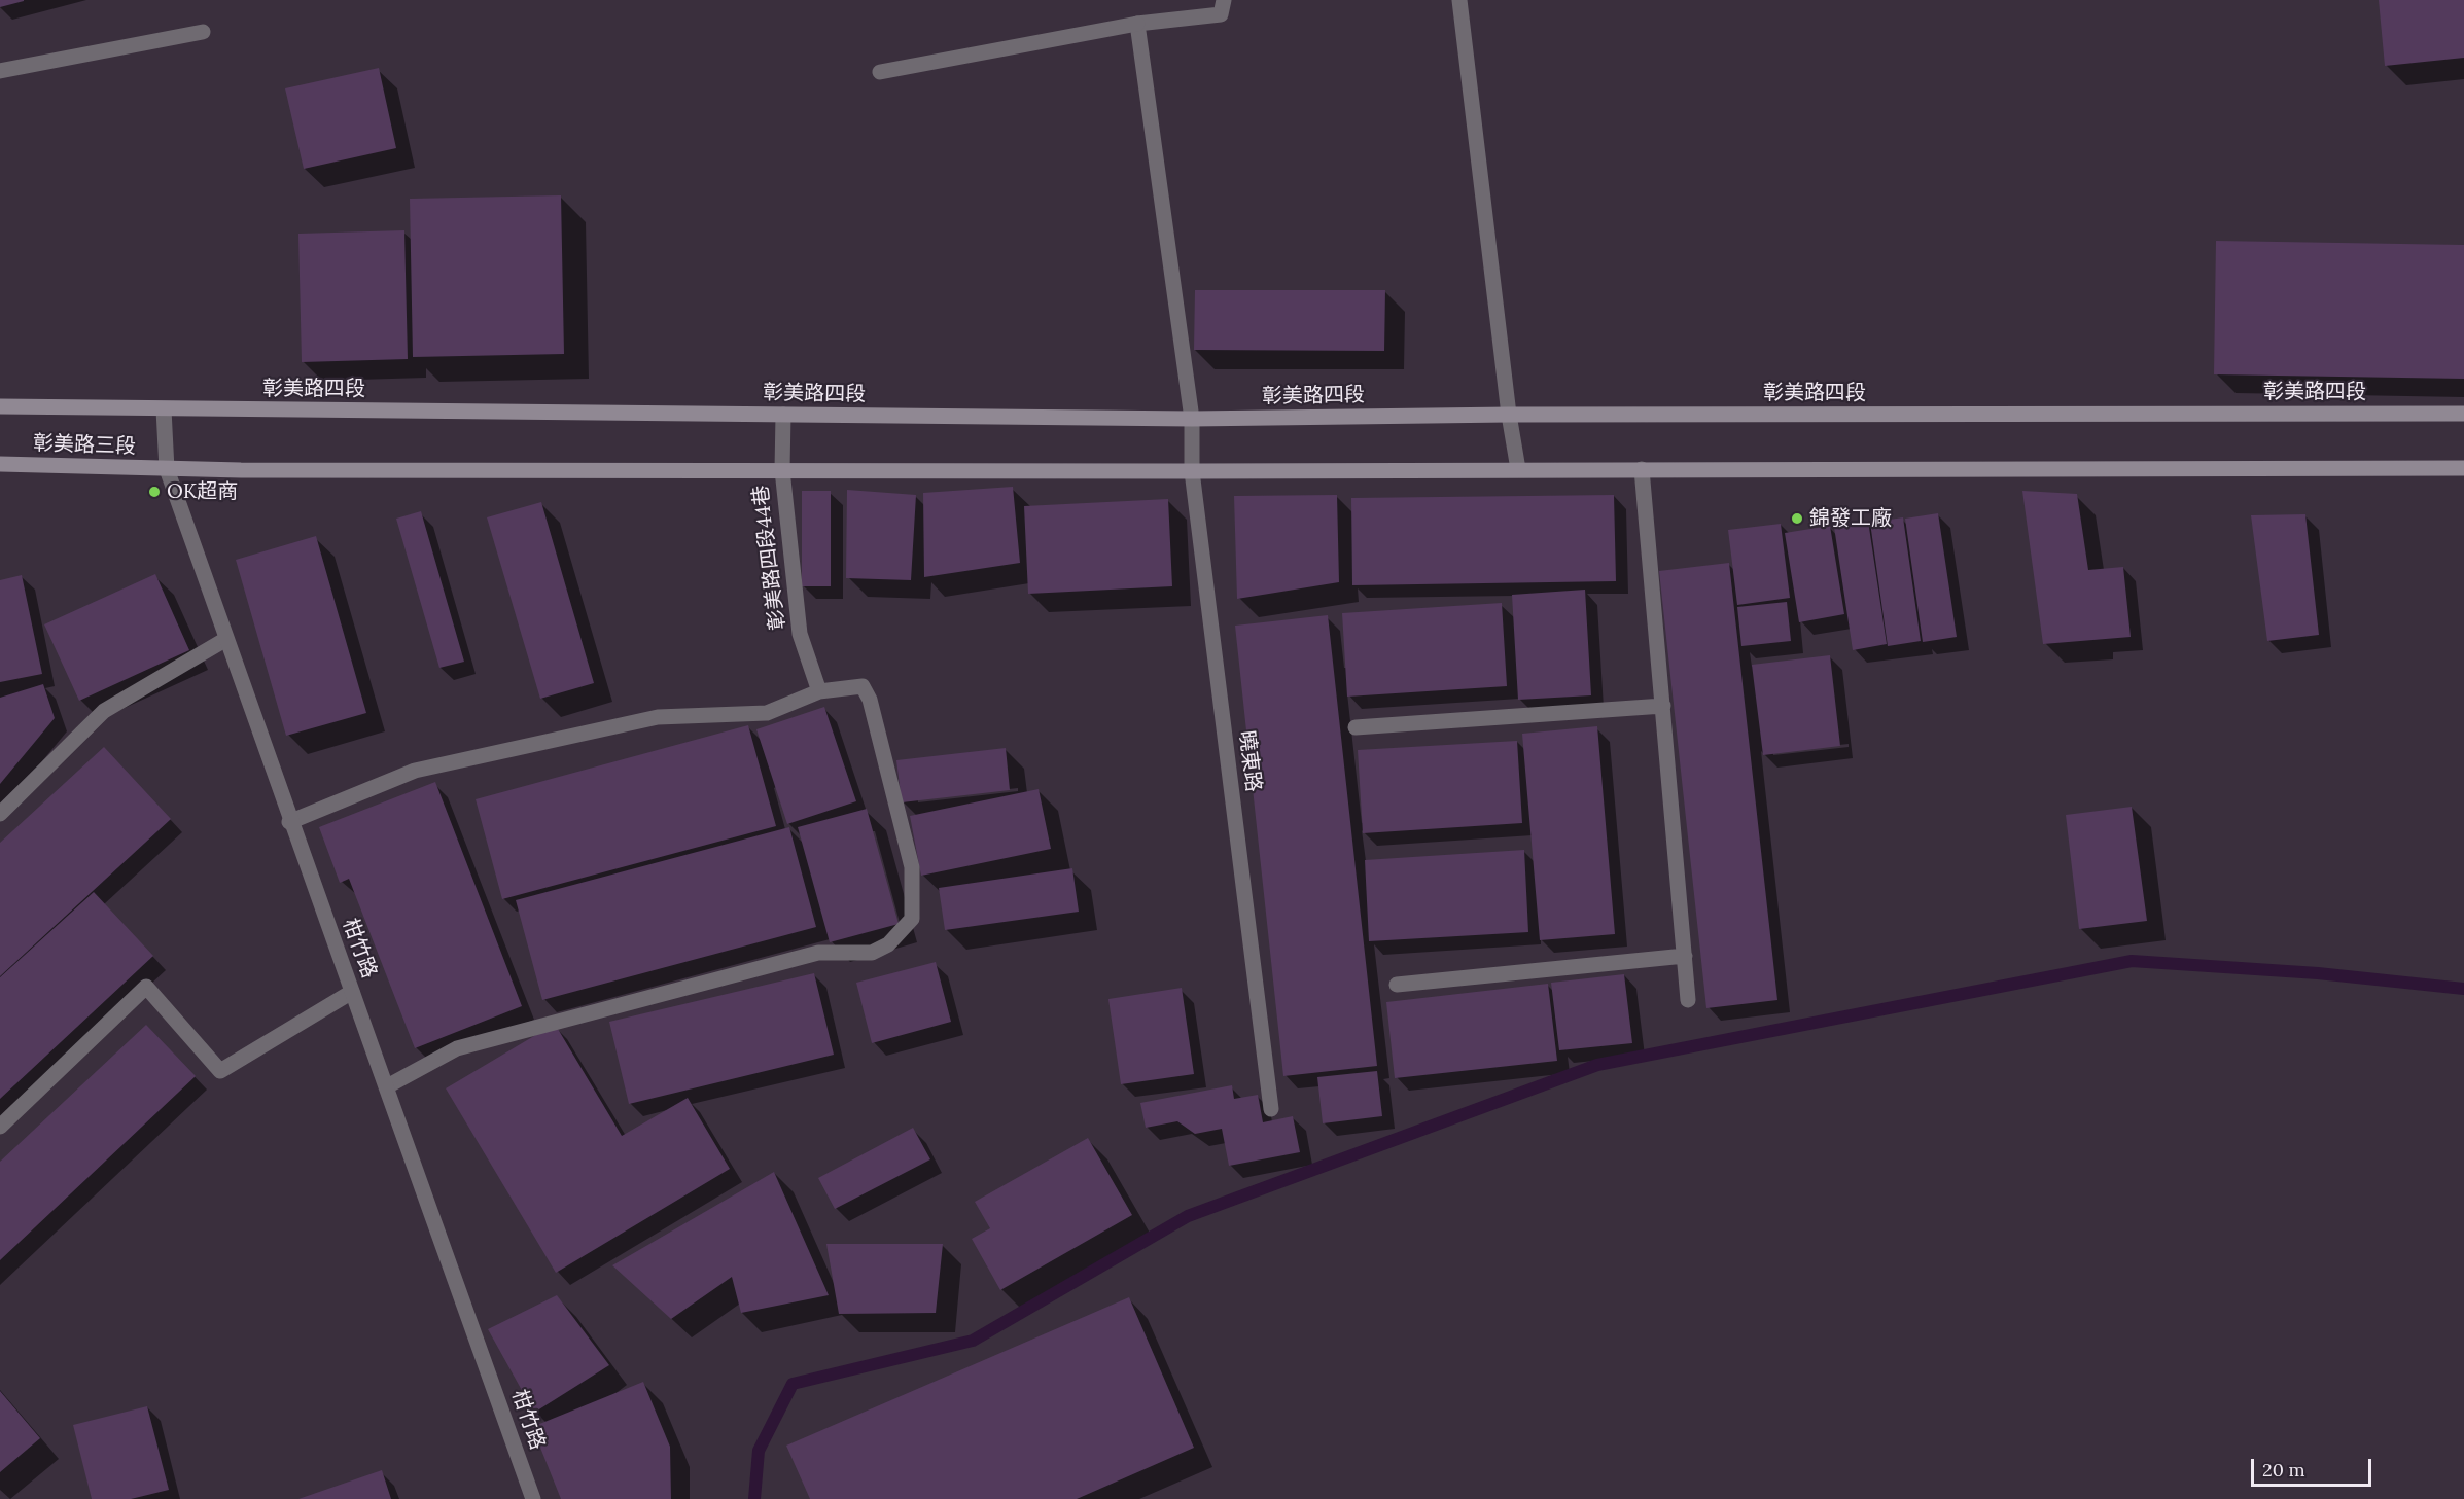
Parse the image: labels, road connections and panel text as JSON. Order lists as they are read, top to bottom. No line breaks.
{"streets":{"main road":["彰美路四段","彰美路三段"],"street":["彰美路四段44巷","曉東路","柑竹路"]},"crossings":[["彰美路四段","彰美路三段"],["彰美路四段","彰美路四段44巷"],["彰美路四段","曉東路"],["彰美路四段","柑竹路"],["彰美路三段","柑竹路"]],"places":["OK超商","錦發工廠"],"scale_bar":"20 m"}
